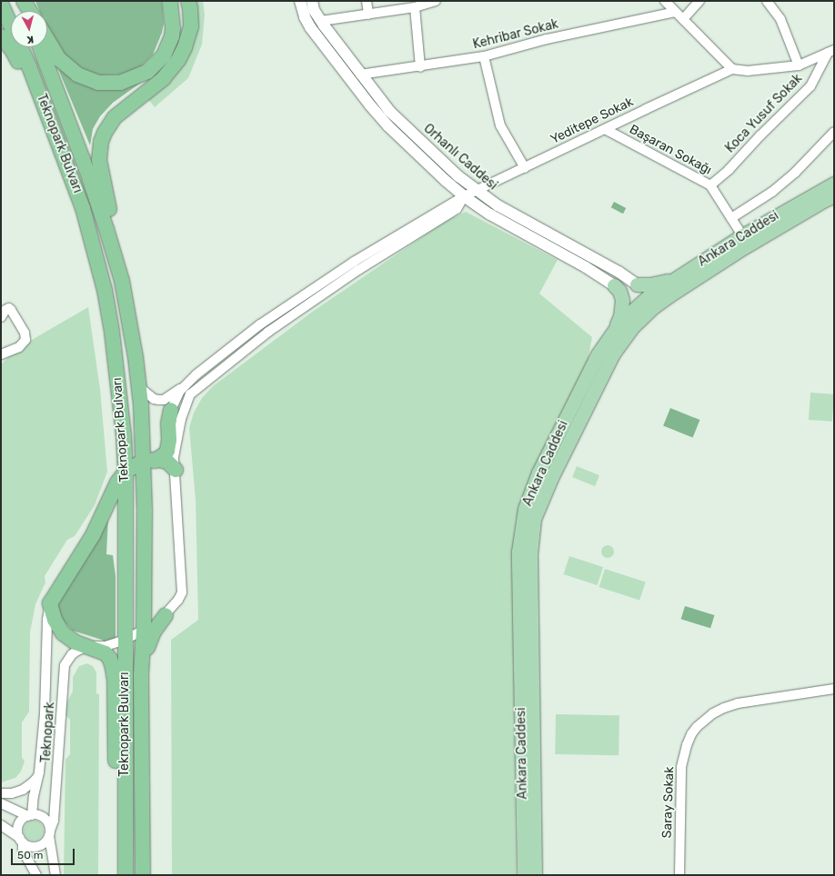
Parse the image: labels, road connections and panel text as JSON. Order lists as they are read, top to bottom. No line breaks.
{"streets":{"highway":["Teknopark Bulvarı"],"main road":["Ankara Caddesi"],"street":["Kehribar Sokak","Koca Yusuf Sokak","Yeditepe Sokak","Başaran Sokağı","Orhanlı Caddesi","Teknopark","Saray Sokak"]},"crossings":[["Kehribar Sokak","Orhanlı Caddesi"],["Koca Yusuf Sokak","Başaran Sokağı"],["Yeditepe Sokak","Başaran Sokağı"],["Yeditepe Sokak","Orhanlı Caddesi"],["Başaran Sokağı","Ankara Caddesi"]],"scale_bar":"50 m","north":"bottom"}
